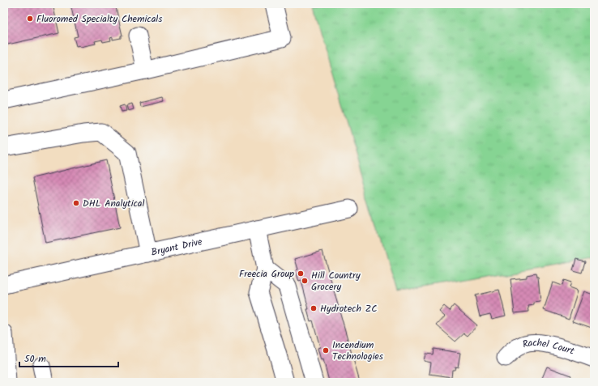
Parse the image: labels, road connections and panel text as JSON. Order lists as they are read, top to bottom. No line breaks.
{"streets":{"street":["Bryant Drive","Rachel Court"]},"places":["Fluoromed Specialty Chemicals","DHL Analytical","Freecia Group","Hill Country Grocery","Hydrotech ZC","Incendium Technologies"],"scale_bar":"50 m"}
